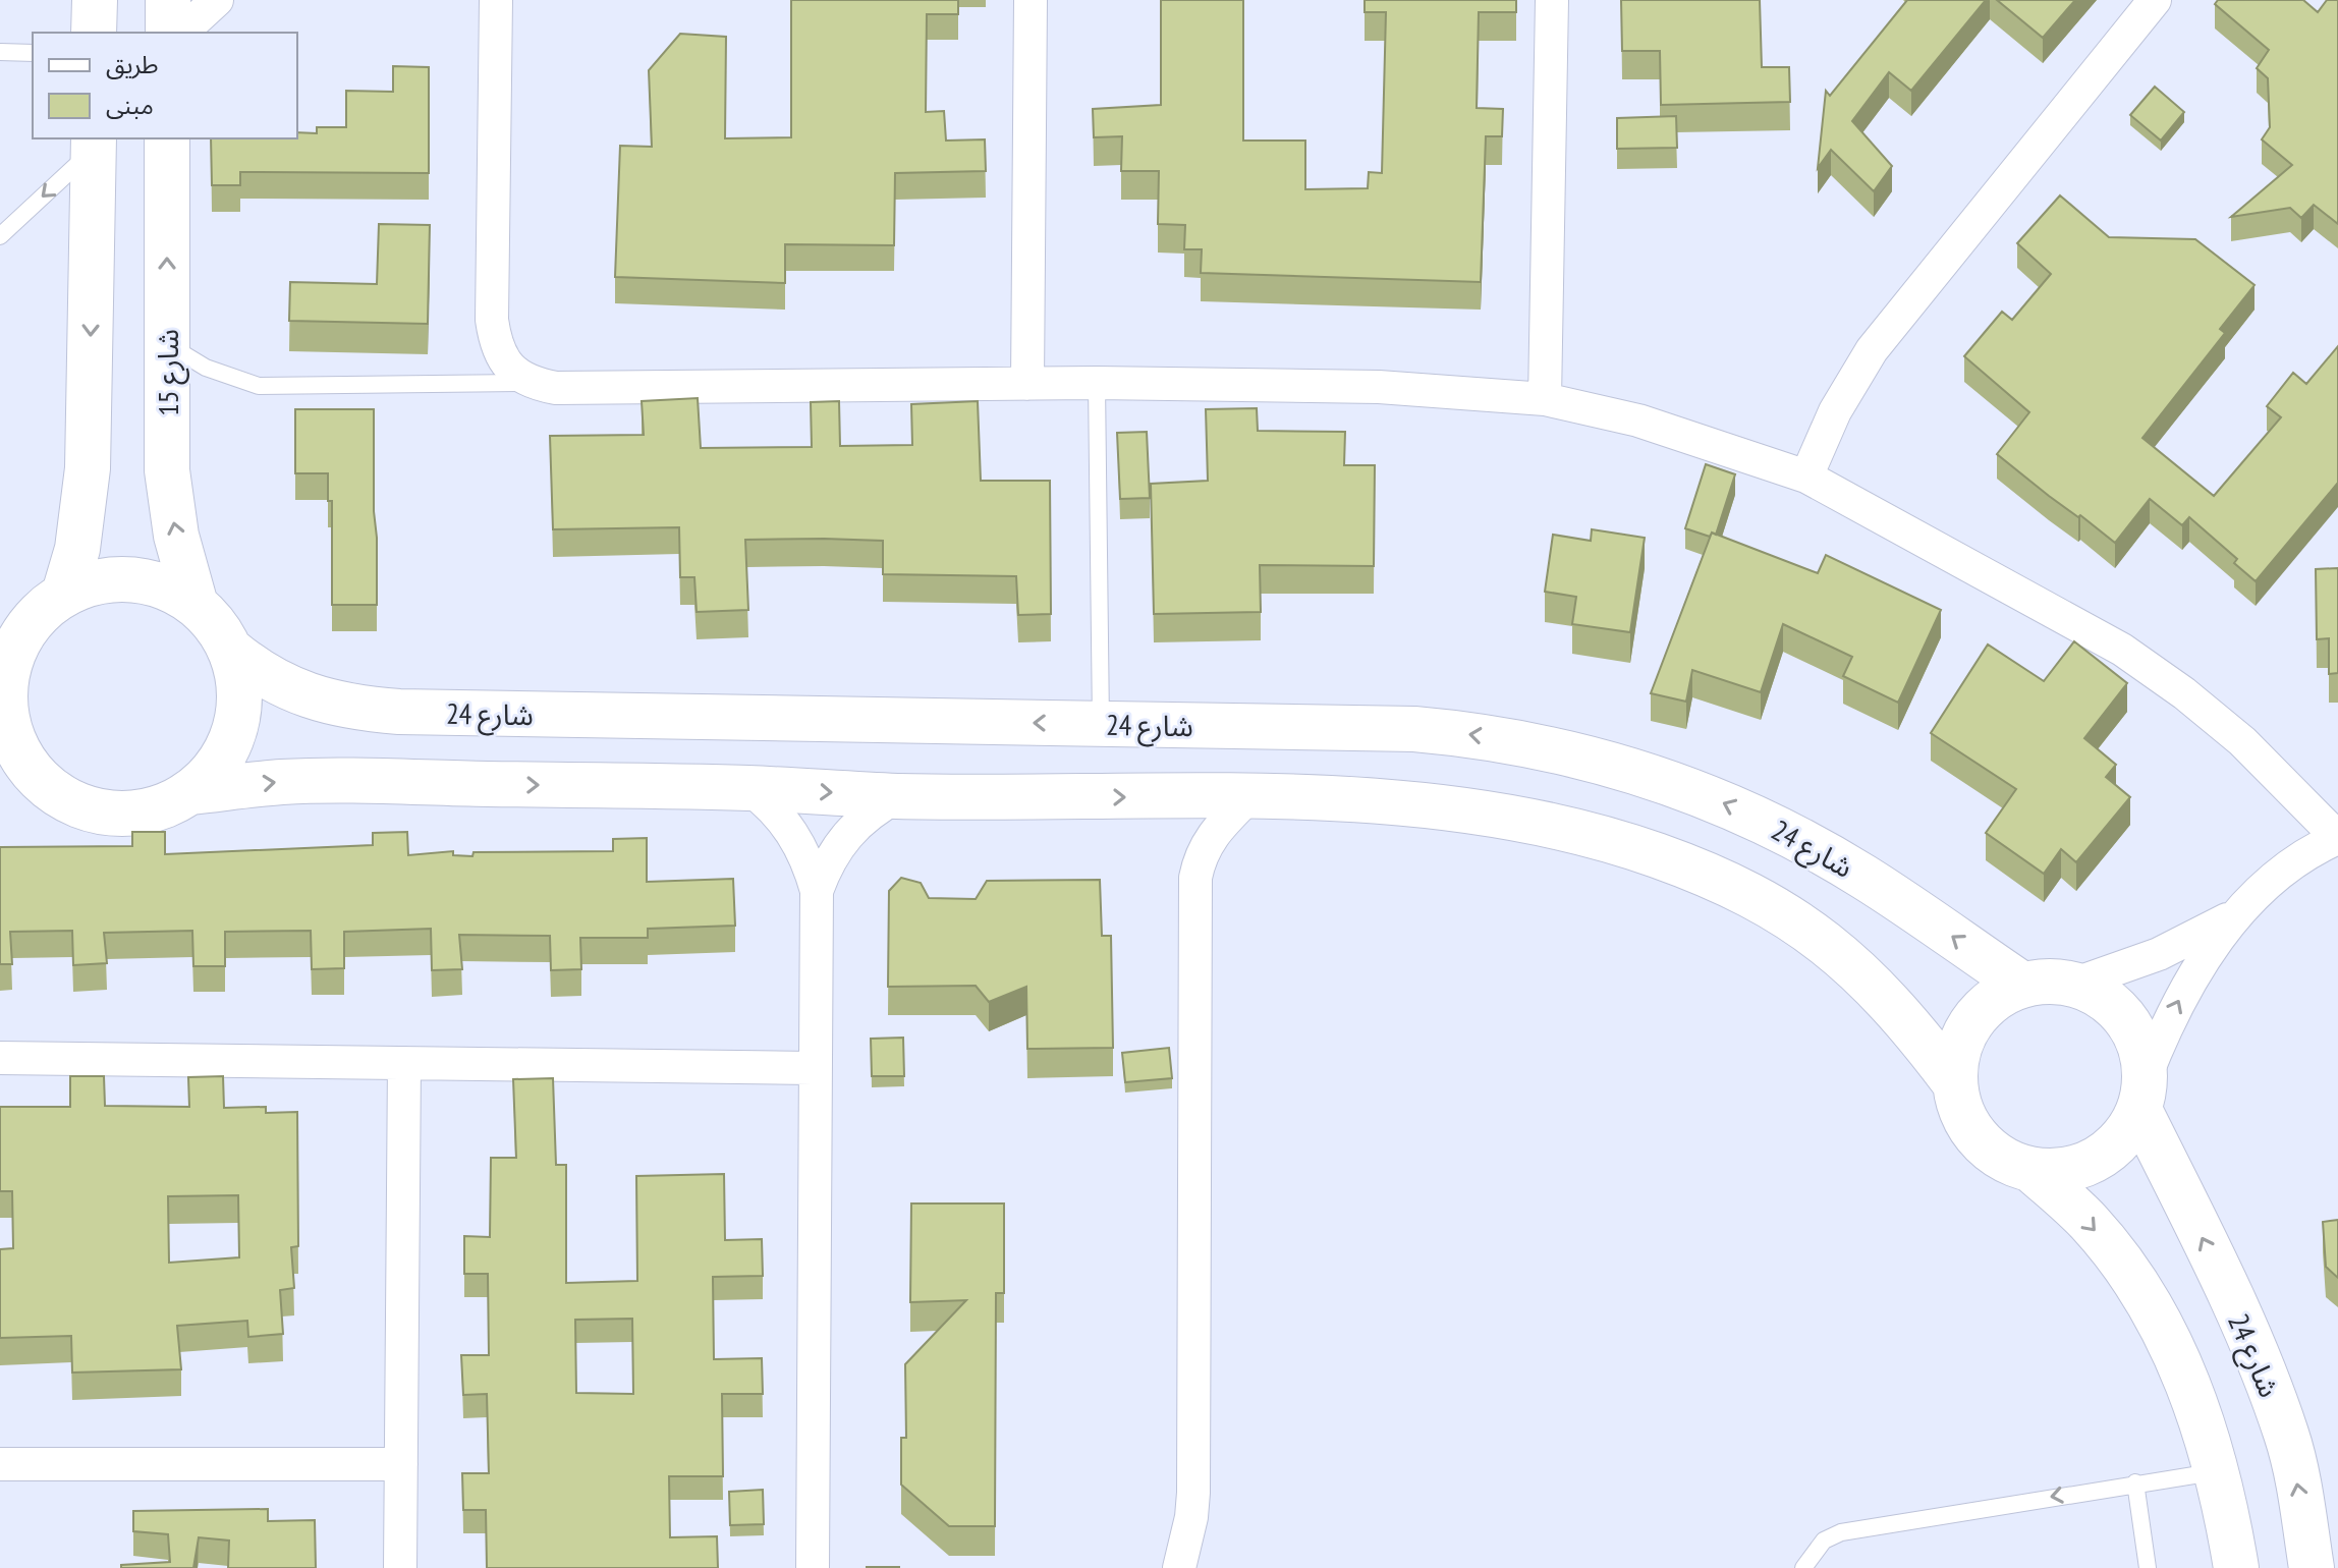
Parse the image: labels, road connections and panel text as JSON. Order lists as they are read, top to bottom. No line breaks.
{"streets":{"street":["شارع 15","شارع 24"]},"crossings":[["شارع 15","شارع 24"]],"legend":["طريق","مبنى"]}
